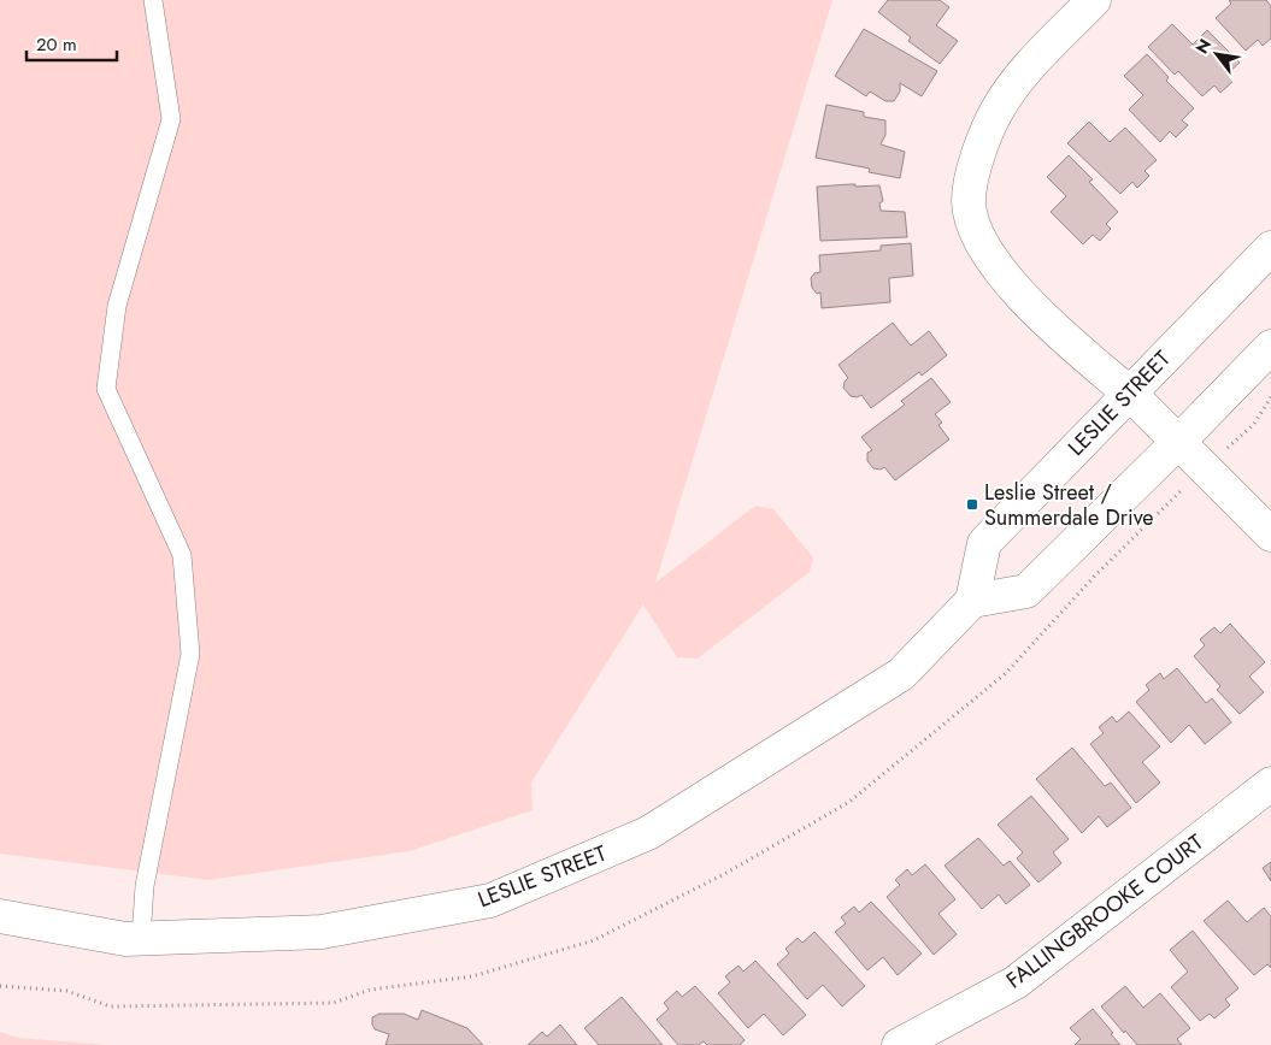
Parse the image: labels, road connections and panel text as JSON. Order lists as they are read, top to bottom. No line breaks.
{"streets":{"main road":["LESLIE STREET","FALLINGBROOKE COURT"]},"places":{"transit":["Leslie Street / Summerdale Drive"]},"scale_bar":"20 m","north":"top left"}
